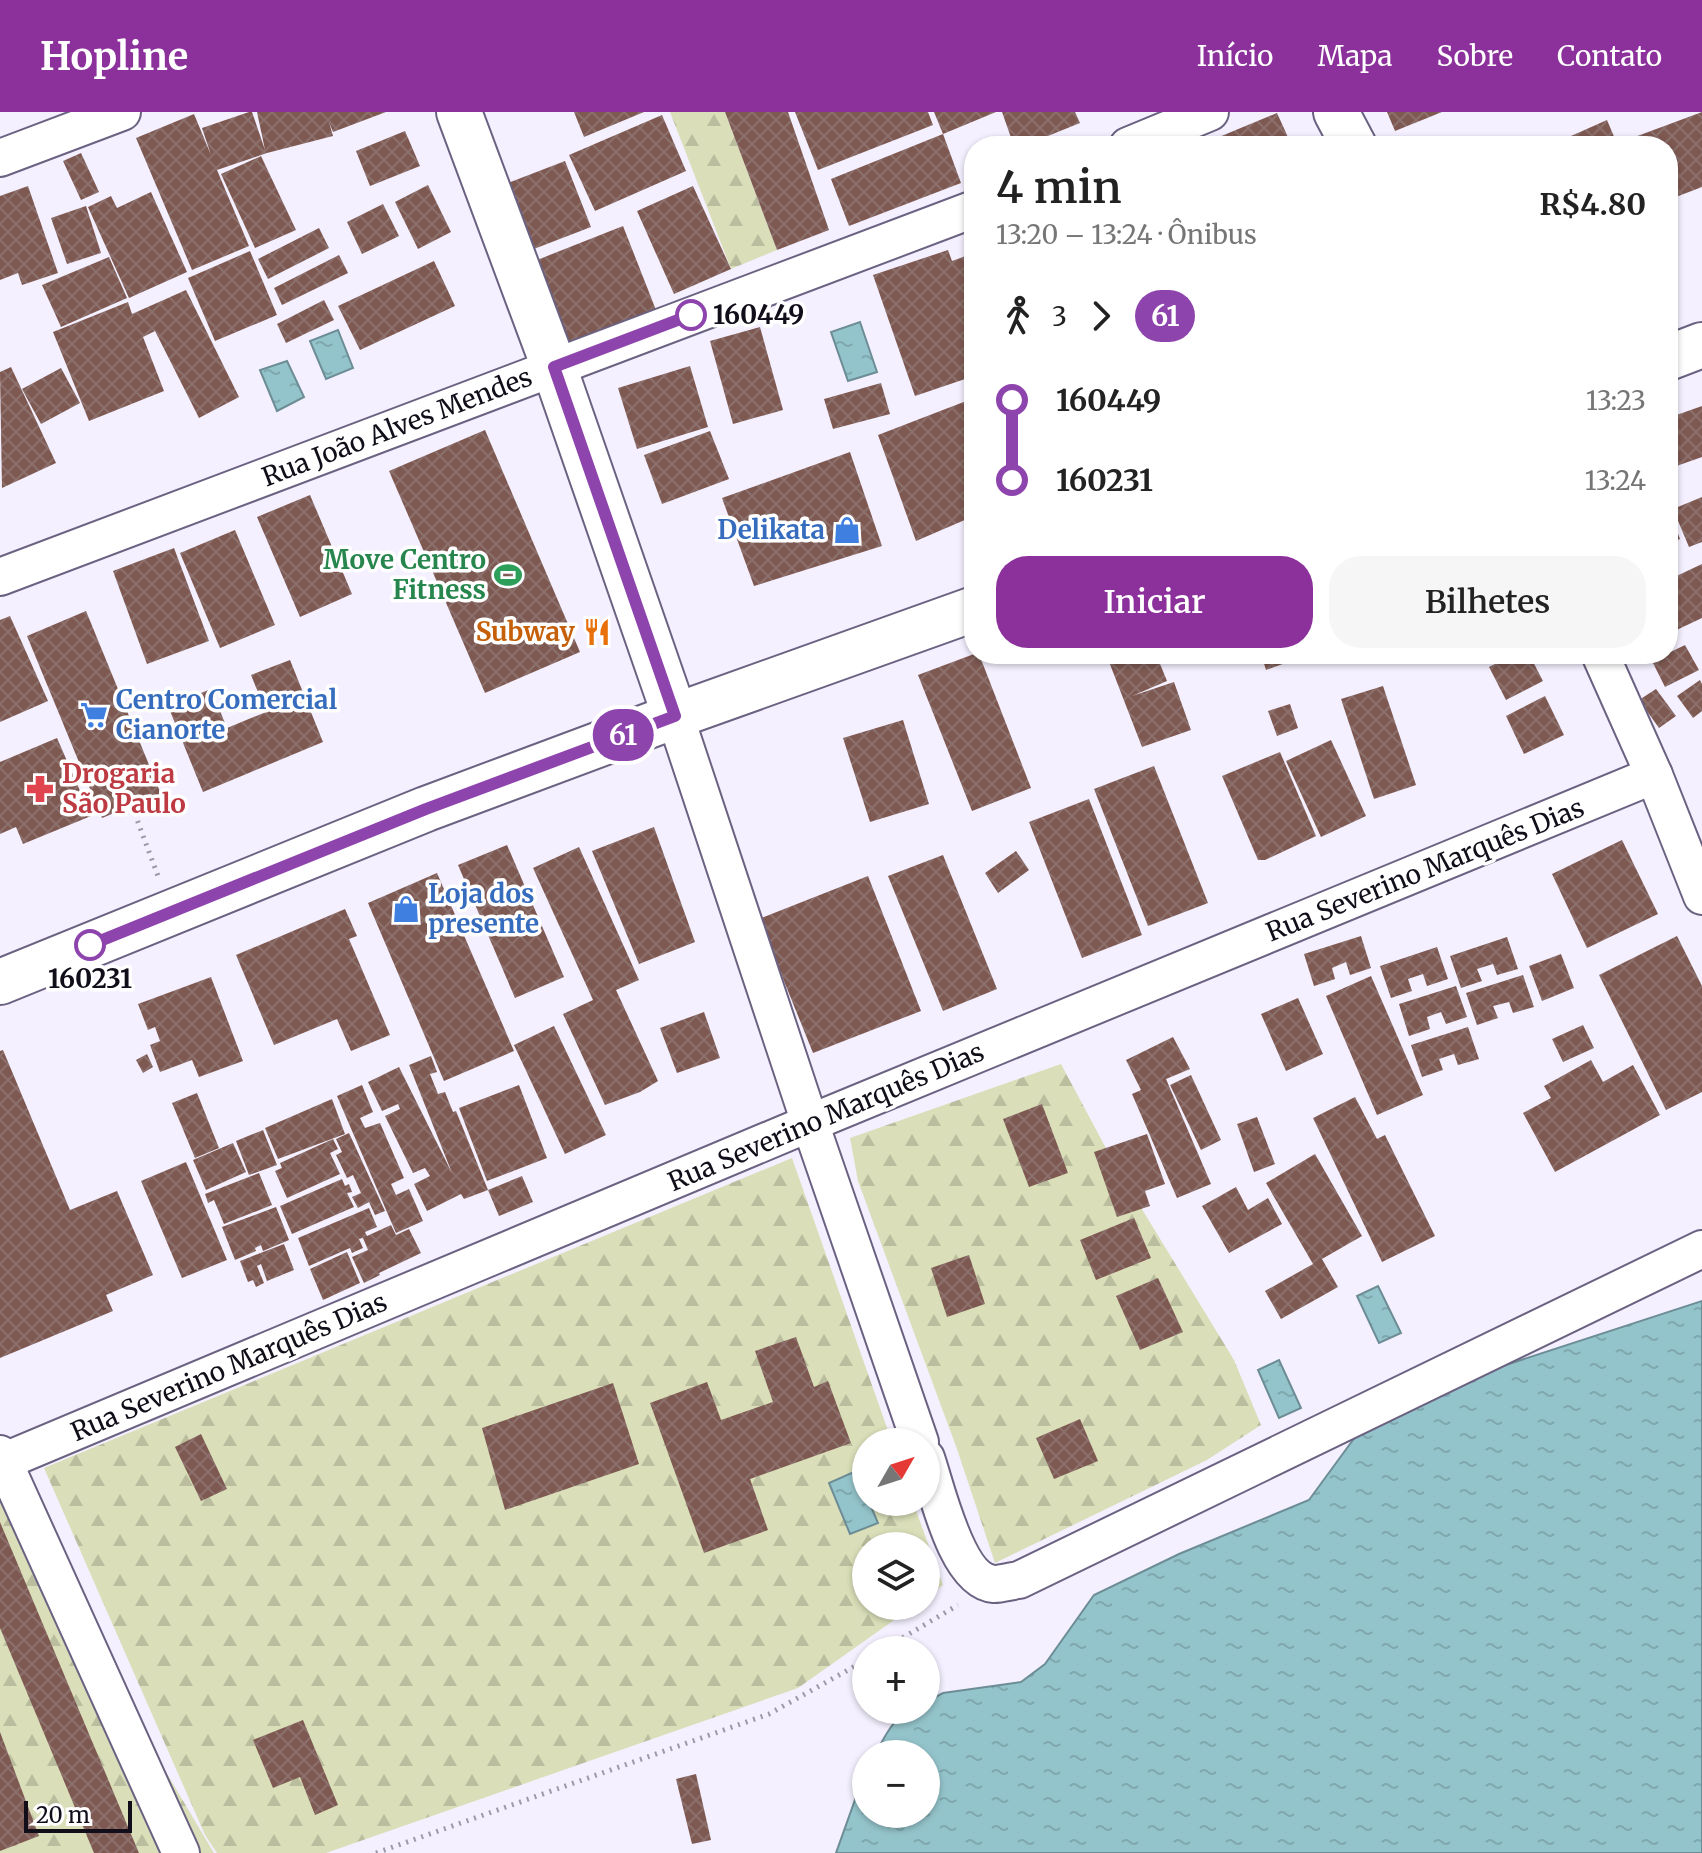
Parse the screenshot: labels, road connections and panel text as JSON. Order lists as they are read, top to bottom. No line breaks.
{"streets":{"street":["Rua João Alves Mendes","Rua Severino Marquês Dias"]},"places":{"other":["160449","160231"],"shop":["Delikata","Loja dos presente"],"sports":["Move Centro Fitness"],"restaurant":["Subway"],"supermarket":["Centro Comercial Cianorte"],"pharmacy":["Drogaria São Paulo"]},"lines":["bus line 61"],"scale_bar":"20 m","north":"top right","page":{"header":"Hopline","nav":["Início","Mapa","Sobre","Contato"],"on_map":"61","heading":["4 min","13:20 – 13:24 · Ônibus","R$4.80"],"legs":["3","61"],"list":[{"name":"160449","value":"13:23"},{"name":"160231","value":"13:24"}],"buttons":["Iniciar","Bilhetes"],"map_buttons":["+","−"],"scale":"20 m"}}
